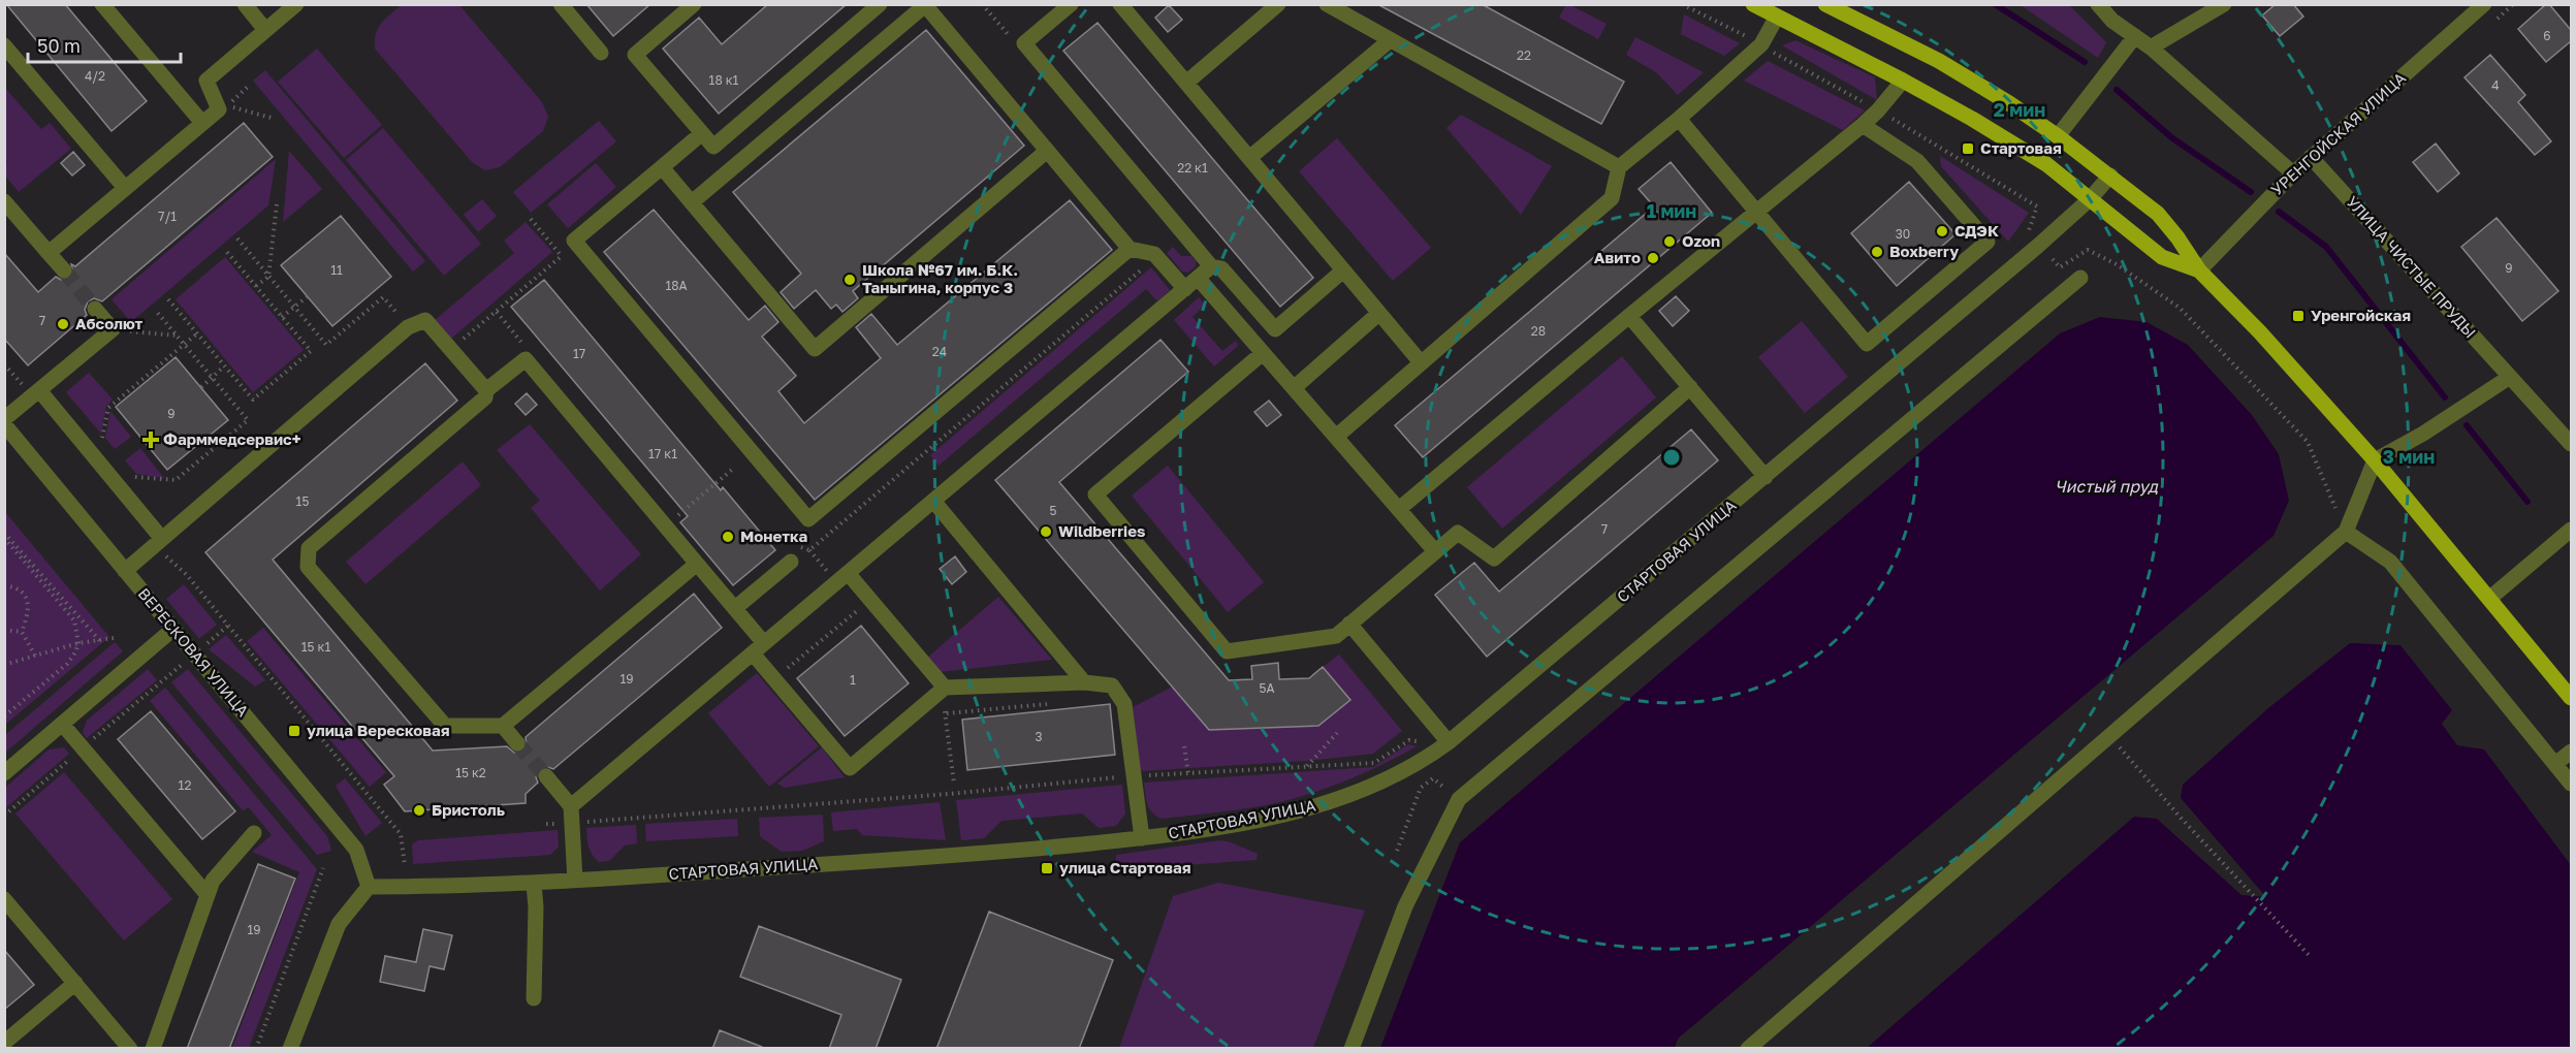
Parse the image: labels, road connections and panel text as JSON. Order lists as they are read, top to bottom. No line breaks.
{"streets":{"street":["УРЕНГОЙСКАЯ УЛИЦА","УЛИЦА ЧИСТЫЕ ПРУДЫ","СТАРТОВАЯ УЛИЦА","ВЕРЕСКОВАЯ УЛИЦА"]},"crossings":[["УРЕНГОЙСКАЯ УЛИЦА","УЛИЦА ЧИСТЫЕ ПРУДЫ"],["СТАРТОВАЯ УЛИЦА","ВЕРЕСКОВАЯ УЛИЦА"]],"water":["Чистый пруд"],"places":{"transit":["Стартовая","Уренгойская","улица Вересковая","улица Стартовая"],"other":["СДЭК","Ozon","Boxberry","Авито","Школа №67 им. Б.К. Таныгина, корпус 3","Абсолют","Wildberries","Монетка","Бристоль"],"health":["Фарммедсервис+"]},"house_numbers":["6","22","4/2","18 к1","4","22 к1","7/1","30","9","11","18А","7","28","24","17","9","17 к1","15","5","7","15 к1","19","1","5А","3","15 к2","12","19"],"scale_bar":"50 m","rings":["2 мин","1 мин","3 мин"]}
